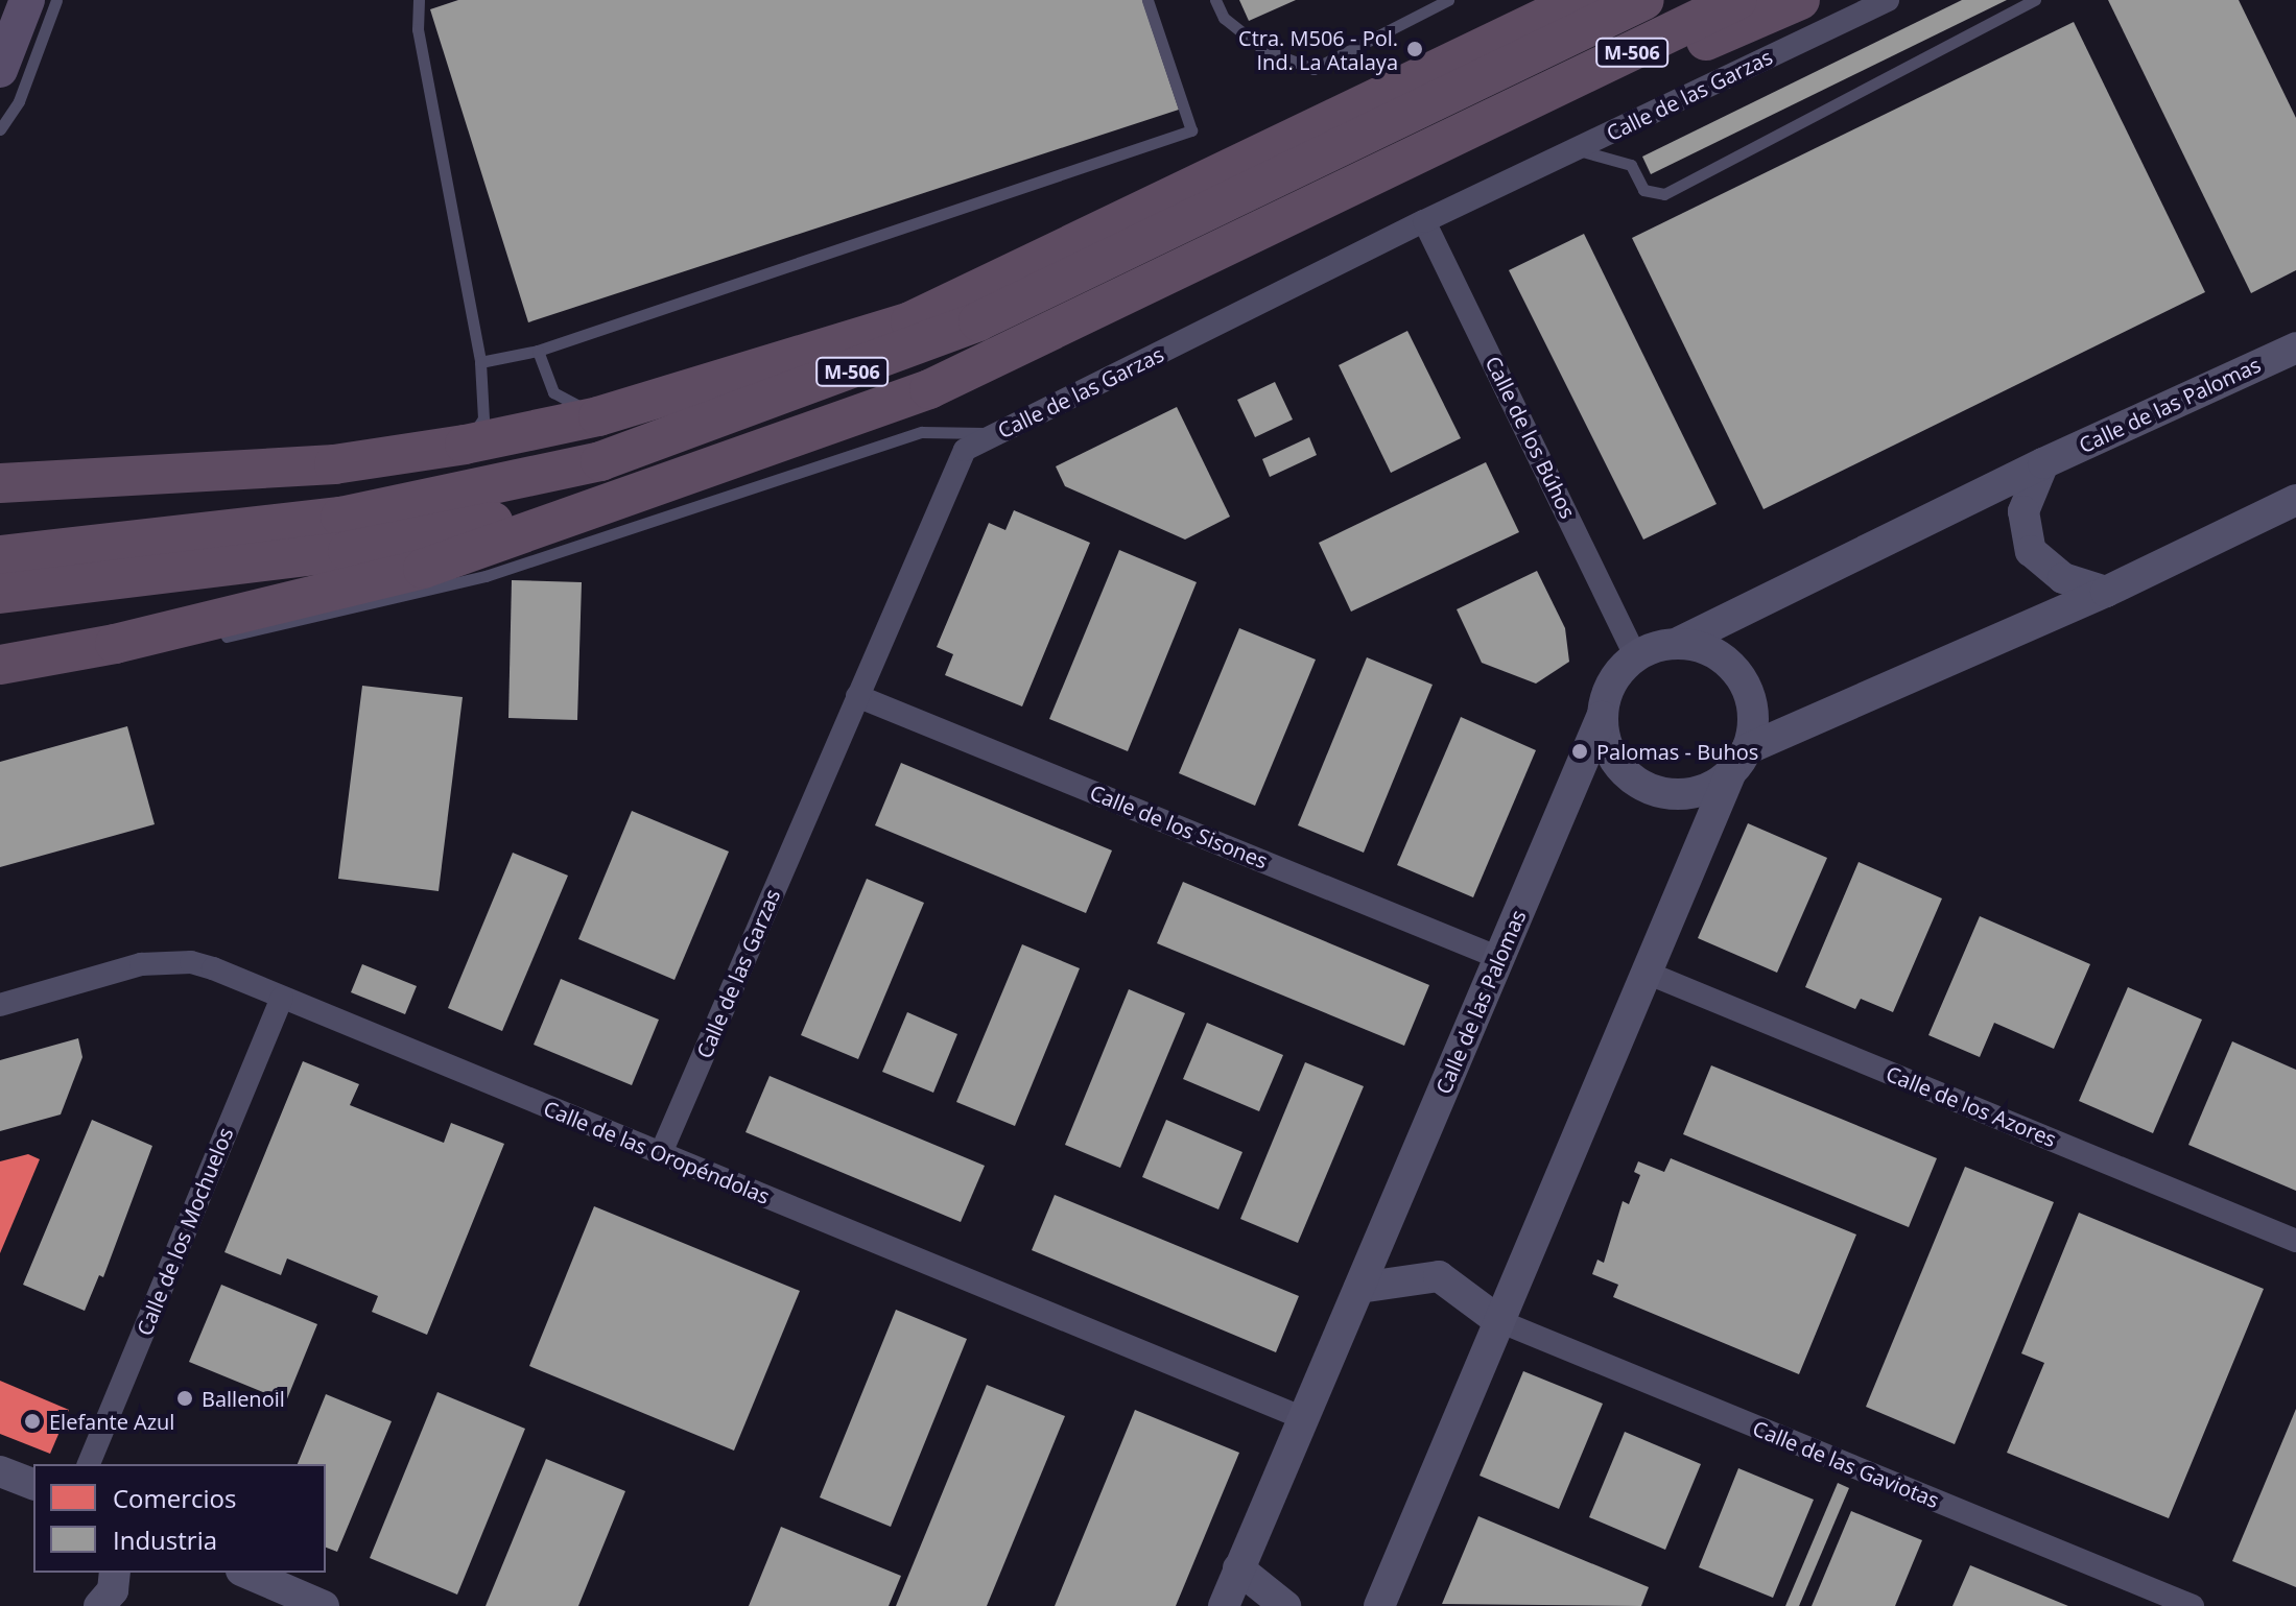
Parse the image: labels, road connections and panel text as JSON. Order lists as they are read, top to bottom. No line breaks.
{"streets":{"highway":["M-506"],"street":["Calle de las Garzas","Calle de las Palomas","Calle de los Búhos","Calle de los Sisones","Calle de los Azores","Calle de las Oropéndolas","Calle de los Mochuelos","Calle de las Gaviotas"]},"crossings":[["Calle de las Garzas","Calle de los Búhos"],["Calle de las Garzas","Calle de los Sisones"],["Calle de las Garzas","Calle de las Oropéndolas"],["Calle de las Palomas","Calle de los Búhos"],["Calle de las Palomas","Calle de los Sisones"],["Calle de las Palomas","Calle de las Oropéndolas"],["Calle de las Oropéndolas","Calle de los Mochuelos"]],"places":["Ctra. M506 - Pol. Ind. La Atalaya","Palomas - Buhos","Ballenoil","Elefante Azul"],"legend":["Comercios","Industria"]}
